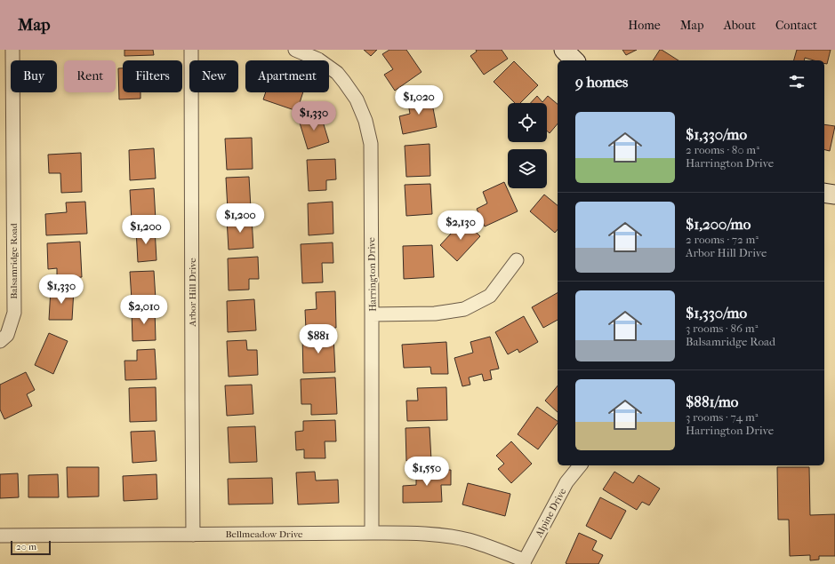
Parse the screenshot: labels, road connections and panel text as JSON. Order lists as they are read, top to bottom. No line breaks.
{"streets":{"street":["Balsamridge Road","Harrington Drive","Arbor Hill Drive","Alpine Drive","Bellmeadow Drive"]},"crossings":[["Harrington Drive","Bellmeadow Drive"],["Arbor Hill Drive","Bellmeadow Drive"],["Alpine Drive","Bellmeadow Drive"]],"scale_bar":"20 m","page":{"header":"Map","nav":["Home","Map","About","Contact"],"chip":["Buy","Rent","Filters","New","Apartment"],"heading":"9 homes","price":["$1,020","$1,330","$1,200","$2,130","$1,200","$1,330","$2,010","$881","$1,550"],"list":[{"name":"$1,330/mo","note":"2 rooms · 80 m² · Harrington Drive"},{"name":"$1,200/mo","note":"2 rooms · 72 m² · Arbor Hill Drive"},{"name":"$1,330/mo","note":"3 rooms · 86 m² · Balsamridge Road"},{"name":"$881/mo","note":"3 rooms · 74 m² · Harrington Drive"}],"scale":"20 m"}}
